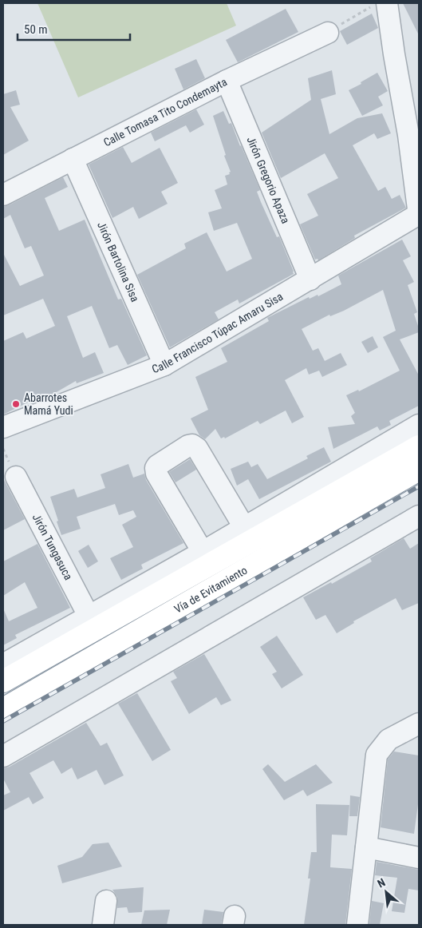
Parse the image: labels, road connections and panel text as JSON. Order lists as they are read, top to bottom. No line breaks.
{"streets":{"highway":["Vía de Evitamiento"],"street":["Calle Tomasa Tito Condemayta","Jirón Gregorio Apaza","Jirón Bartolina Sisa","Calle Francisco Túpac Amaru Sisa","Jirón Tungasuca"]},"crossings":[["Calle Tomasa Tito Condemayta","Jirón Gregorio Apaza"],["Calle Tomasa Tito Condemayta","Jirón Bartolina Sisa"],["Jirón Gregorio Apaza","Calle Francisco Túpac Amaru Sisa"],["Jirón Bartolina Sisa","Calle Francisco Túpac Amaru Sisa"]],"places":["Abarrotes Mamá Yudi"],"scale_bar":"50 m","north":"top left"}
